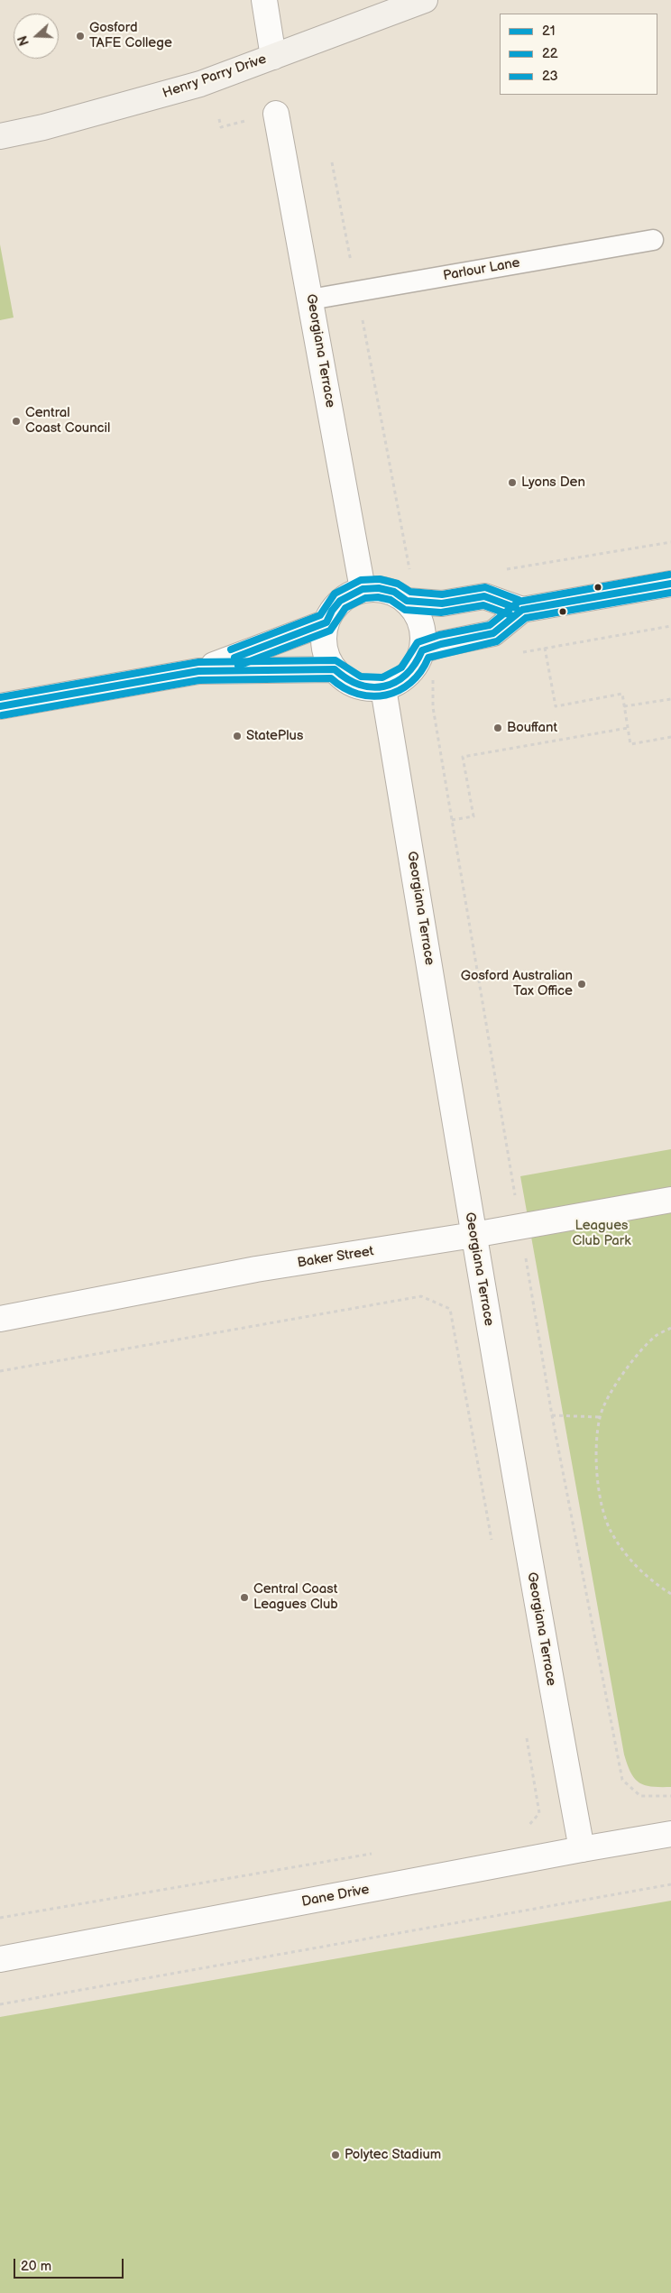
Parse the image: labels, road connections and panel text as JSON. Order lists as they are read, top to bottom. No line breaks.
{"streets":{"main road":["Henry Parry Drive"],"street":["Georgiana Terrace","Baker Street","Dane Drive"],"lane":["Parlour Lane"]},"crossings":[["Parlour Lane","Georgiana Terrace"],["Georgiana Terrace","Baker Street"],["Georgiana Terrace","Dane Drive"]],"parks":["Leagues Club Park"],"places":["Gosford TAFE College","Central Coast Council","Lyons Den","Bouffant","StatePlus","Gosford Australian Tax Office","Central Coast Leagues Club","Polytec Stadium"],"lines":["transit line 23","transit line 21","transit line 22"],"legend":["21","22","23"],"scale_bar":"20 m","north":"left"}
